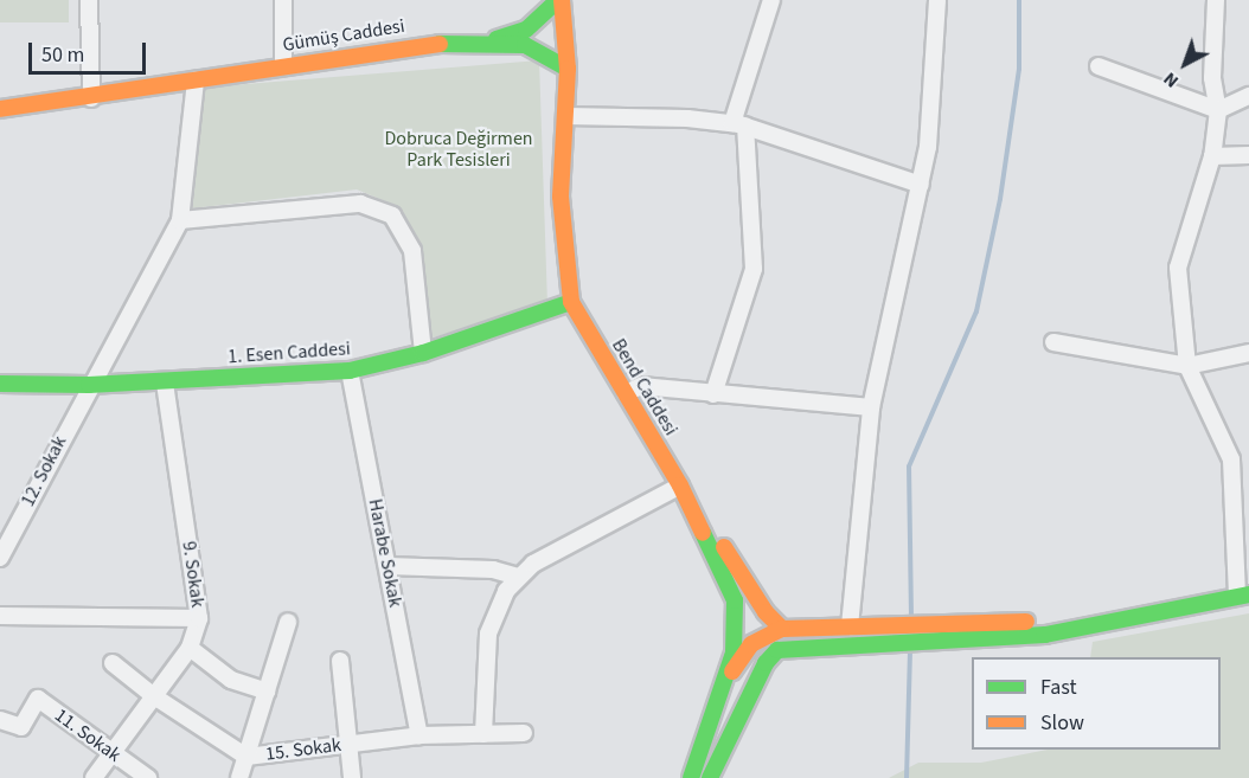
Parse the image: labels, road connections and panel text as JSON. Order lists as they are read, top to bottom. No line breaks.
{"streets":{"main road":["Gümüş Caddesi","1. Esen Caddesi","Bend Caddesi"],"street":["12. Sokak","Harabe Sokak","9. Sokak","11. Sokak","15. Sokak"]},"crossings":[["1. Esen Caddesi","Bend Caddesi"],["1. Esen Caddesi","12. Sokak"],["1. Esen Caddesi","Harabe Sokak"],["1. Esen Caddesi","9. Sokak"],["Harabe Sokak","15. Sokak"],["9. Sokak","11. Sokak"],["9. Sokak","15. Sokak"]],"parks":["Dobruca Değirmen Park Tesisleri"],"legend":["Fast","Slow"],"scale_bar":"50 m","north":"bottom left"}
